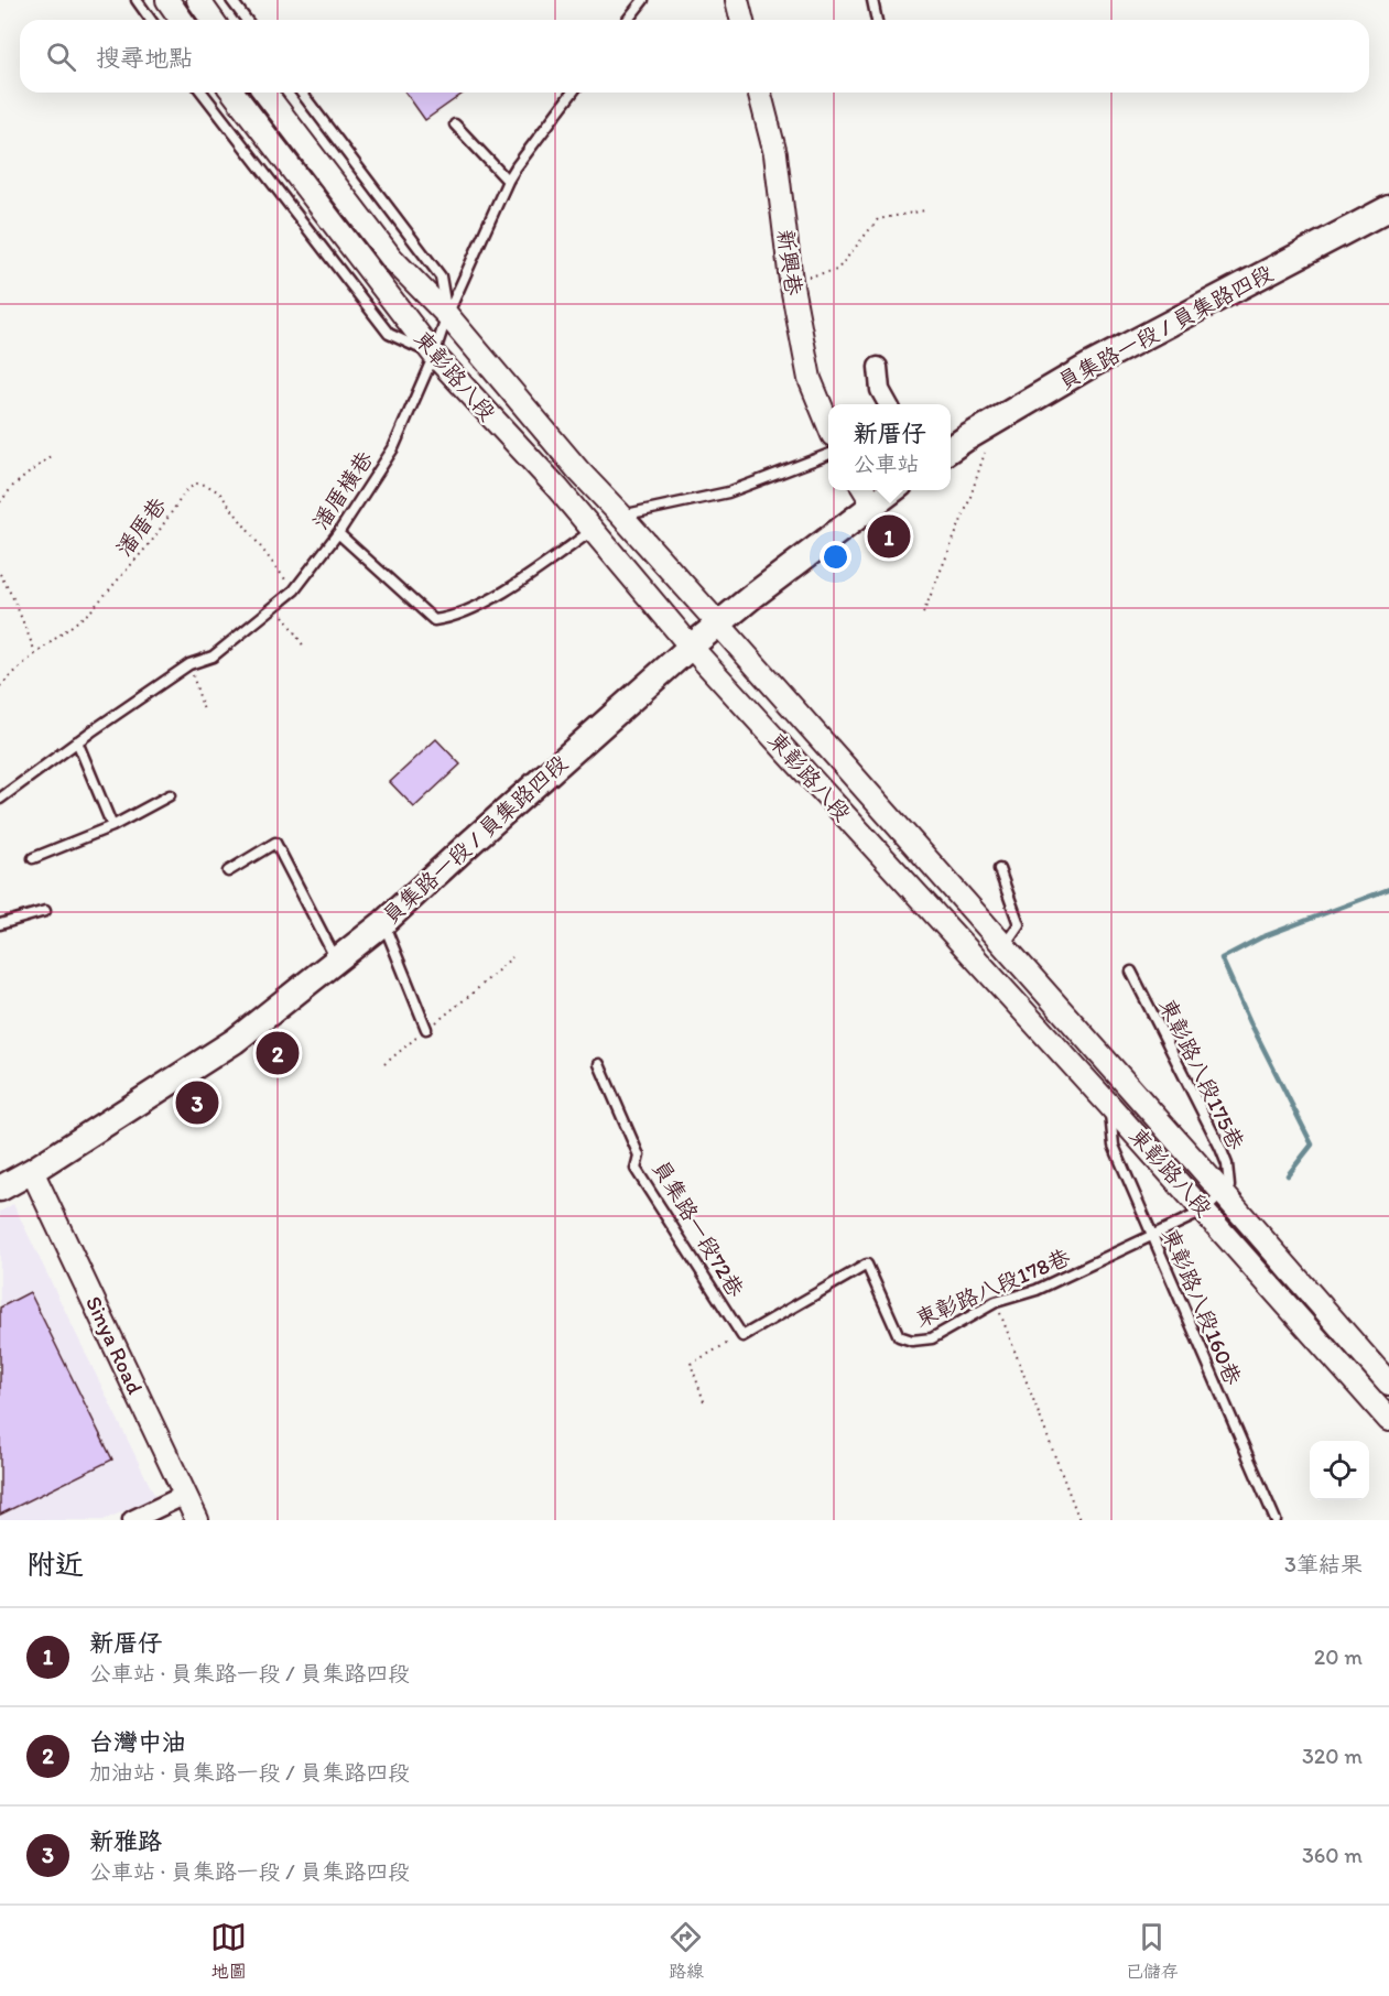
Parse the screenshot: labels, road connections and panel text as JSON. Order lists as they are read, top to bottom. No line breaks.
{"streets":{"main road":["員集路一段 / 員集路四段"],"street":["新興巷","東彰路八段","Sinya Road"],"lane":["潘厝橫巷","東彰路八段175巷","員集路一段72巷","東彰路八段178巷","東彰路八段160巷"],"path":["潘厝巷"]},"crossings":[["員集路一段 / 員集路四段","東彰路八段"],["員集路一段 / 員集路四段","Sinya Road"],["東彰路八段","潘厝橫巷"],["東彰路八段","東彰路八段175巷"],["東彰路八段","東彰路八段178巷"],["東彰路八段","東彰路八段160巷"],["潘厝橫巷","潘厝巷"],["東彰路八段175巷","東彰路八段178巷"],["員集路一段72巷","東彰路八段178巷"],["東彰路八段178巷","東彰路八段160巷"]],"page":{"search":"搜尋地點","popup":["新厝仔","公車站"],"pins":["1","2","3"],"heading":["附近","3筆結果"],"list":[{"mark":"1","name":"新厝仔","note":"公車站 · 員集路一段 / 員集路四段","value":"20 m"},{"mark":"2","name":"台灣中油","note":"加油站 · 員集路一段 / 員集路四段","value":"320 m"},{"mark":"3","name":"新雅路","note":"公車站 · 員集路一段 / 員集路四段","value":"360 m"}],"nav":["地圖","路線","已儲存"]}}
